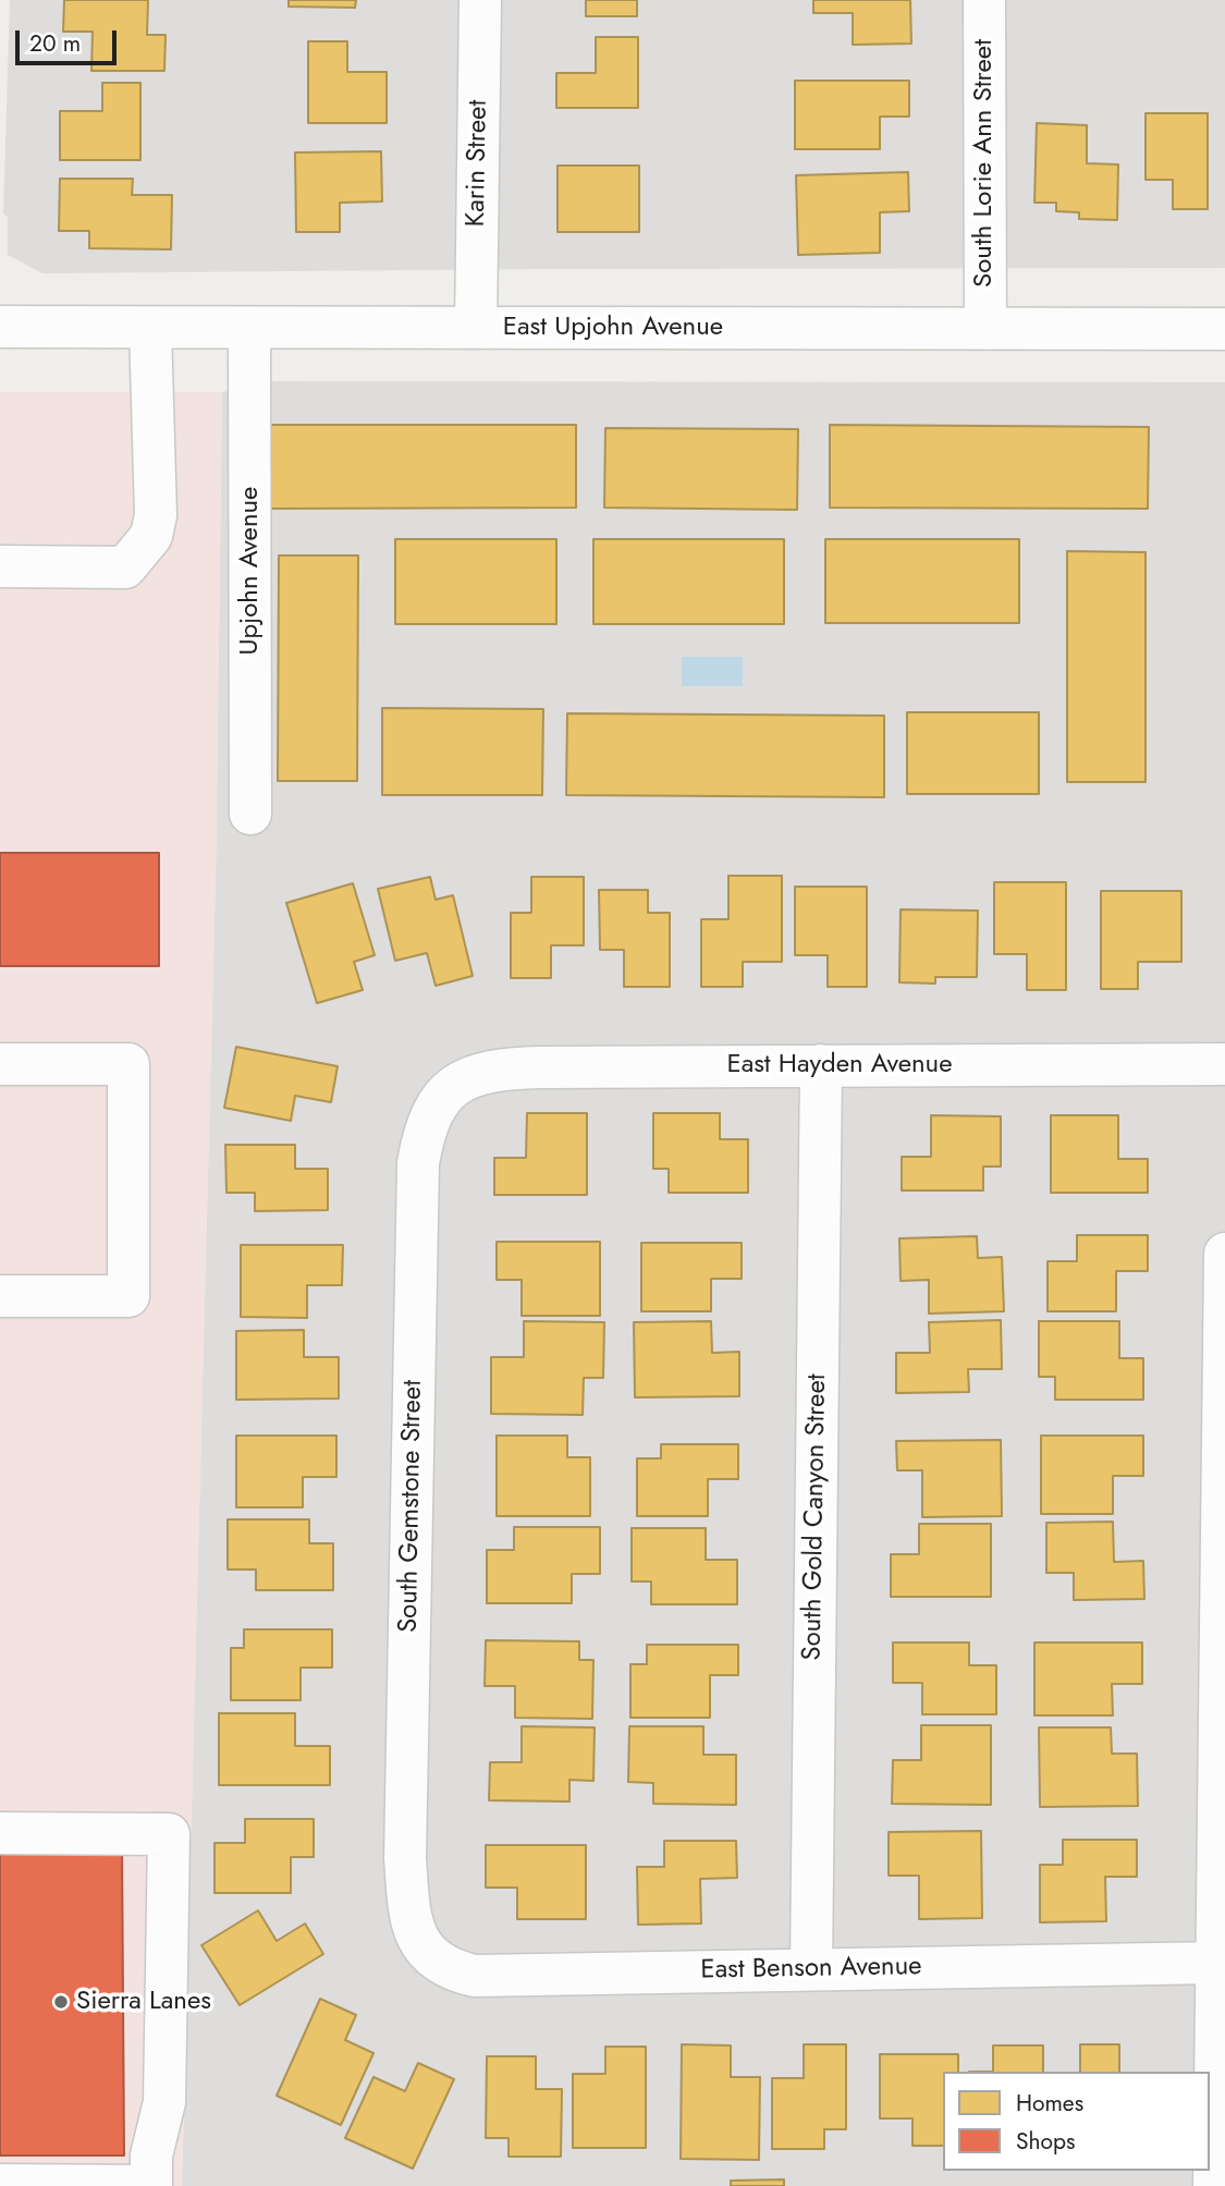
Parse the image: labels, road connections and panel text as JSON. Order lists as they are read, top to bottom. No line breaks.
{"streets":{"street":["Karin Street","South Lorie Ann Street","East Upjohn Avenue","Upjohn Avenue","East Hayden Avenue","South Gemstone Street","South Gold Canyon Street","East Benson Avenue"]},"crossings":[["Karin Street","East Upjohn Avenue"],["South Lorie Ann Street","East Upjohn Avenue"],["East Upjohn Avenue","Upjohn Avenue"],["East Hayden Avenue","South Gemstone Street"],["East Hayden Avenue","South Gold Canyon Street"],["South Gemstone Street","East Benson Avenue"],["South Gold Canyon Street","East Benson Avenue"]],"places":["Sierra Lanes"],"legend":["Homes","Shops"],"scale_bar":"20 m"}
